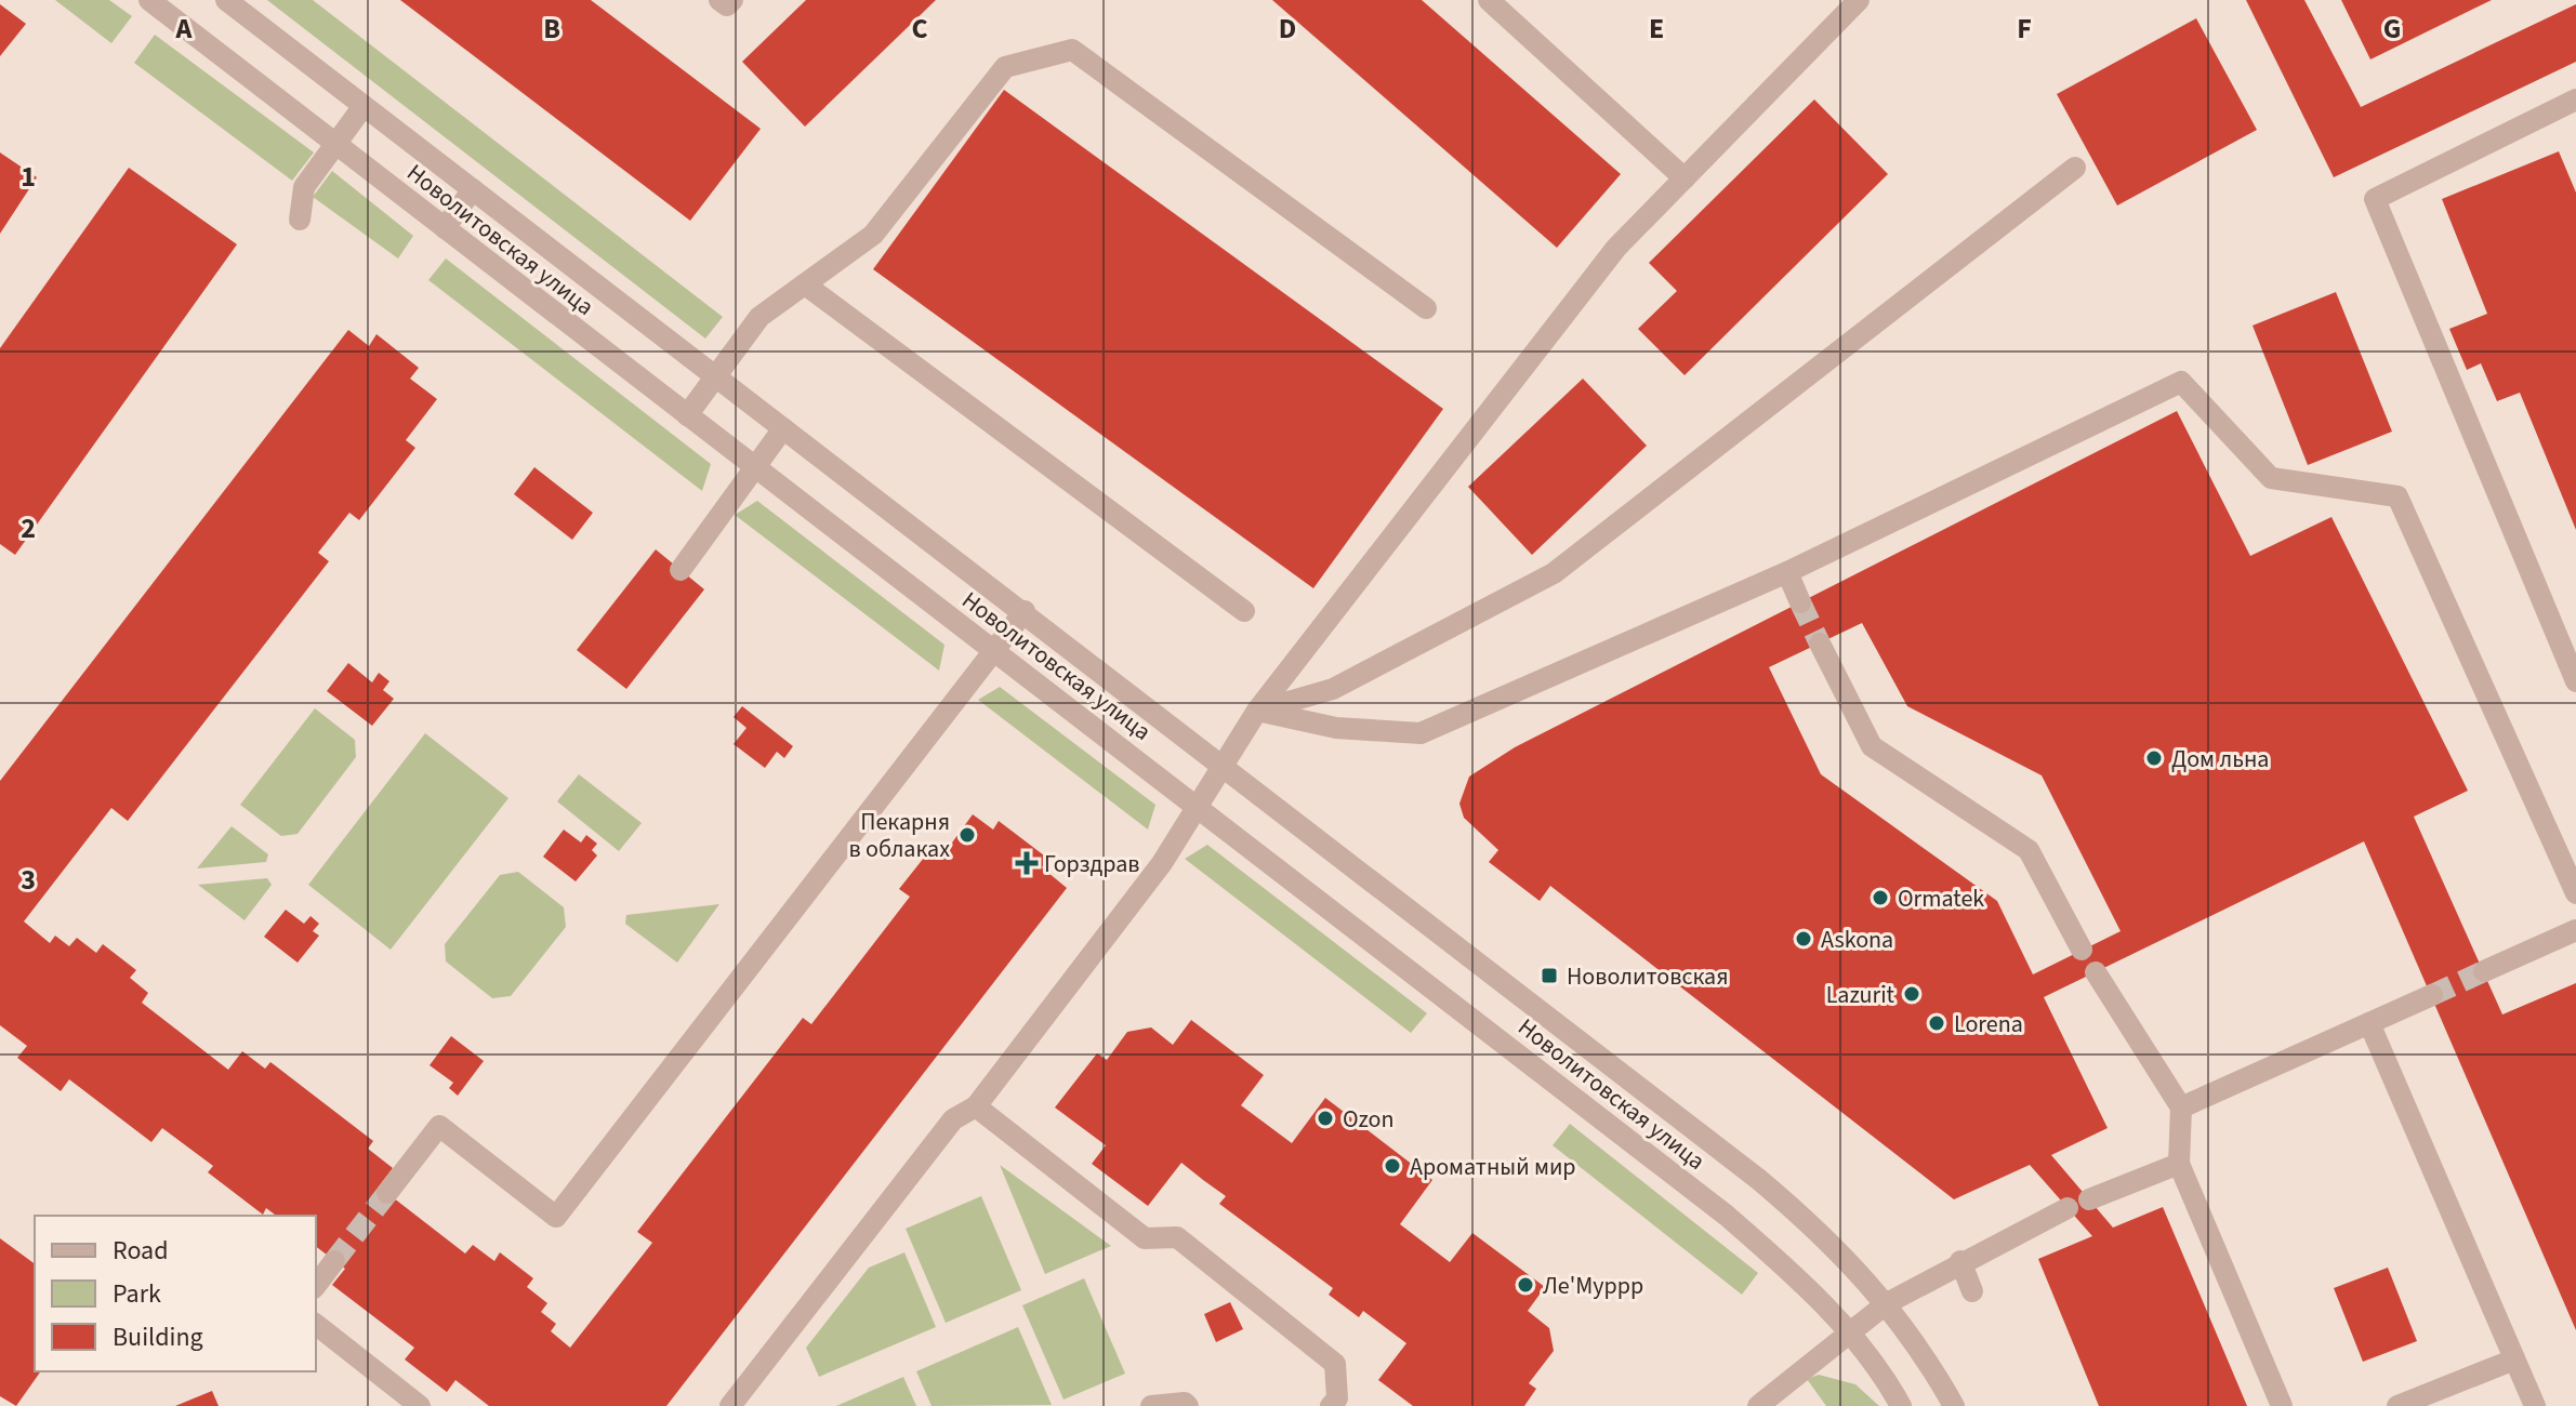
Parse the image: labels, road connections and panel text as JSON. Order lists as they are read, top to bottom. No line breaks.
{"streets":{"street":["Новолитовская улица"]},"places":{"other":["Дом льна","Пекарня в облаках","Ormatek","Askona","Lazurit","Lorena","Ozon","Ароматный мир","Ле'Муррр"],"health":["Горздрав"],"transit":["Новолитовская"]},"legend":["Road","Park","Building"],"grid":{"columns":["A","B","C","D","E","F","G"],"rows":["1","2","3"]}}
